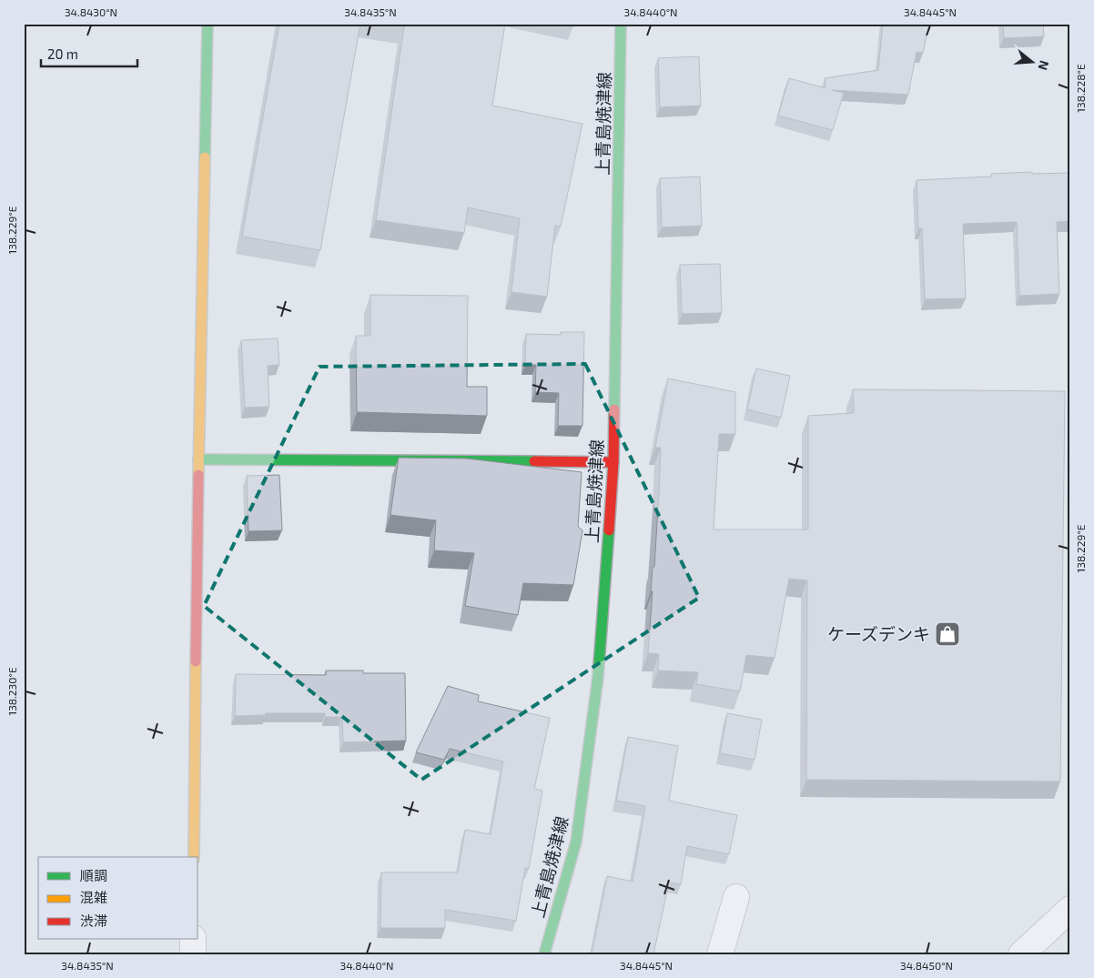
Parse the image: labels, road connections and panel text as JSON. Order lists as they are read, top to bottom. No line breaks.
{"streets":{"street":["上青島焼津線"]},"places":{"shop":["ケーズデンキ"]},"legend":["順調","混雑","渋滞"],"scale_bar":"20 m","north":"right","coordinates":["34.8430°N","34.8435°N","34.8440°N","34.8445°N","138.228°E","138.229°E","138.230°E","34.8450°N"]}
